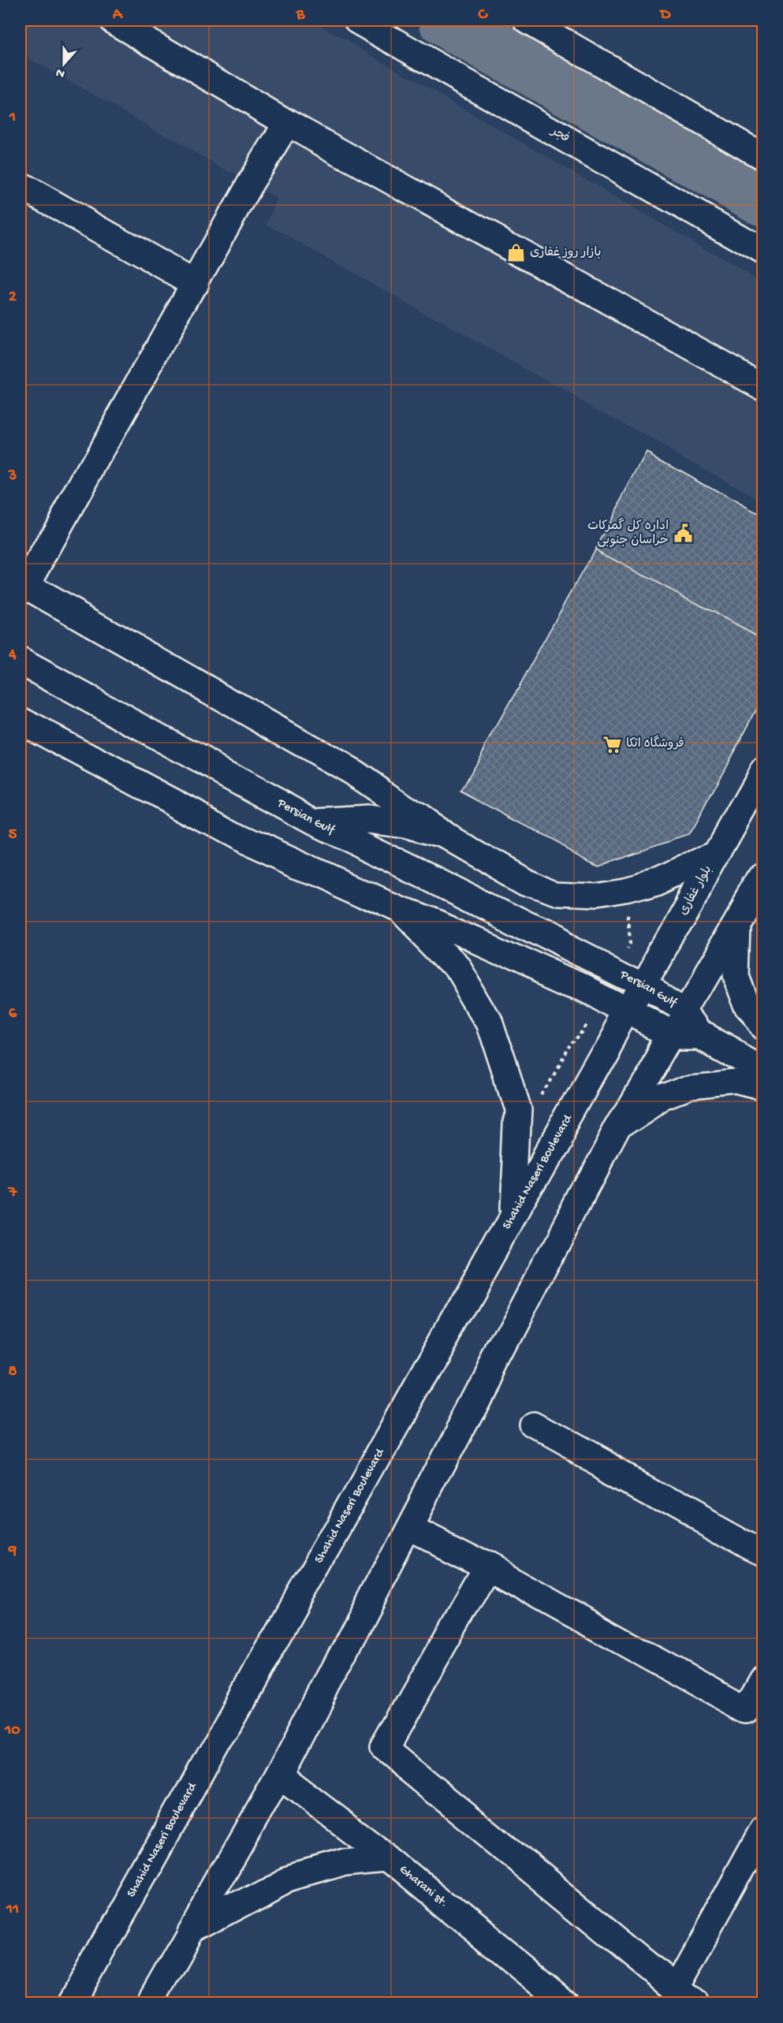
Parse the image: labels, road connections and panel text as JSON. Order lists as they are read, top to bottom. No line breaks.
{"streets":{"main road":["فجر","Persian Gulf","بلوار غفاری","Shahid Naseri Boulevard","Gharani st."]},"crossings":[["Persian Gulf","بلوار غفاری"],["بلوار غفاری","Shahid Naseri Boulevard"]],"places":{"shop":["بازار روز غفاری"],"public building":["اداره کل گمرکات خراسان جنوبی"],"supermarket":["فروشگاه اتکا"]},"north":"bottom","grid":{"columns":["A","B","C","D"],"rows":["1","2","3","4","5","6","7","8","9","10","11"]}}
